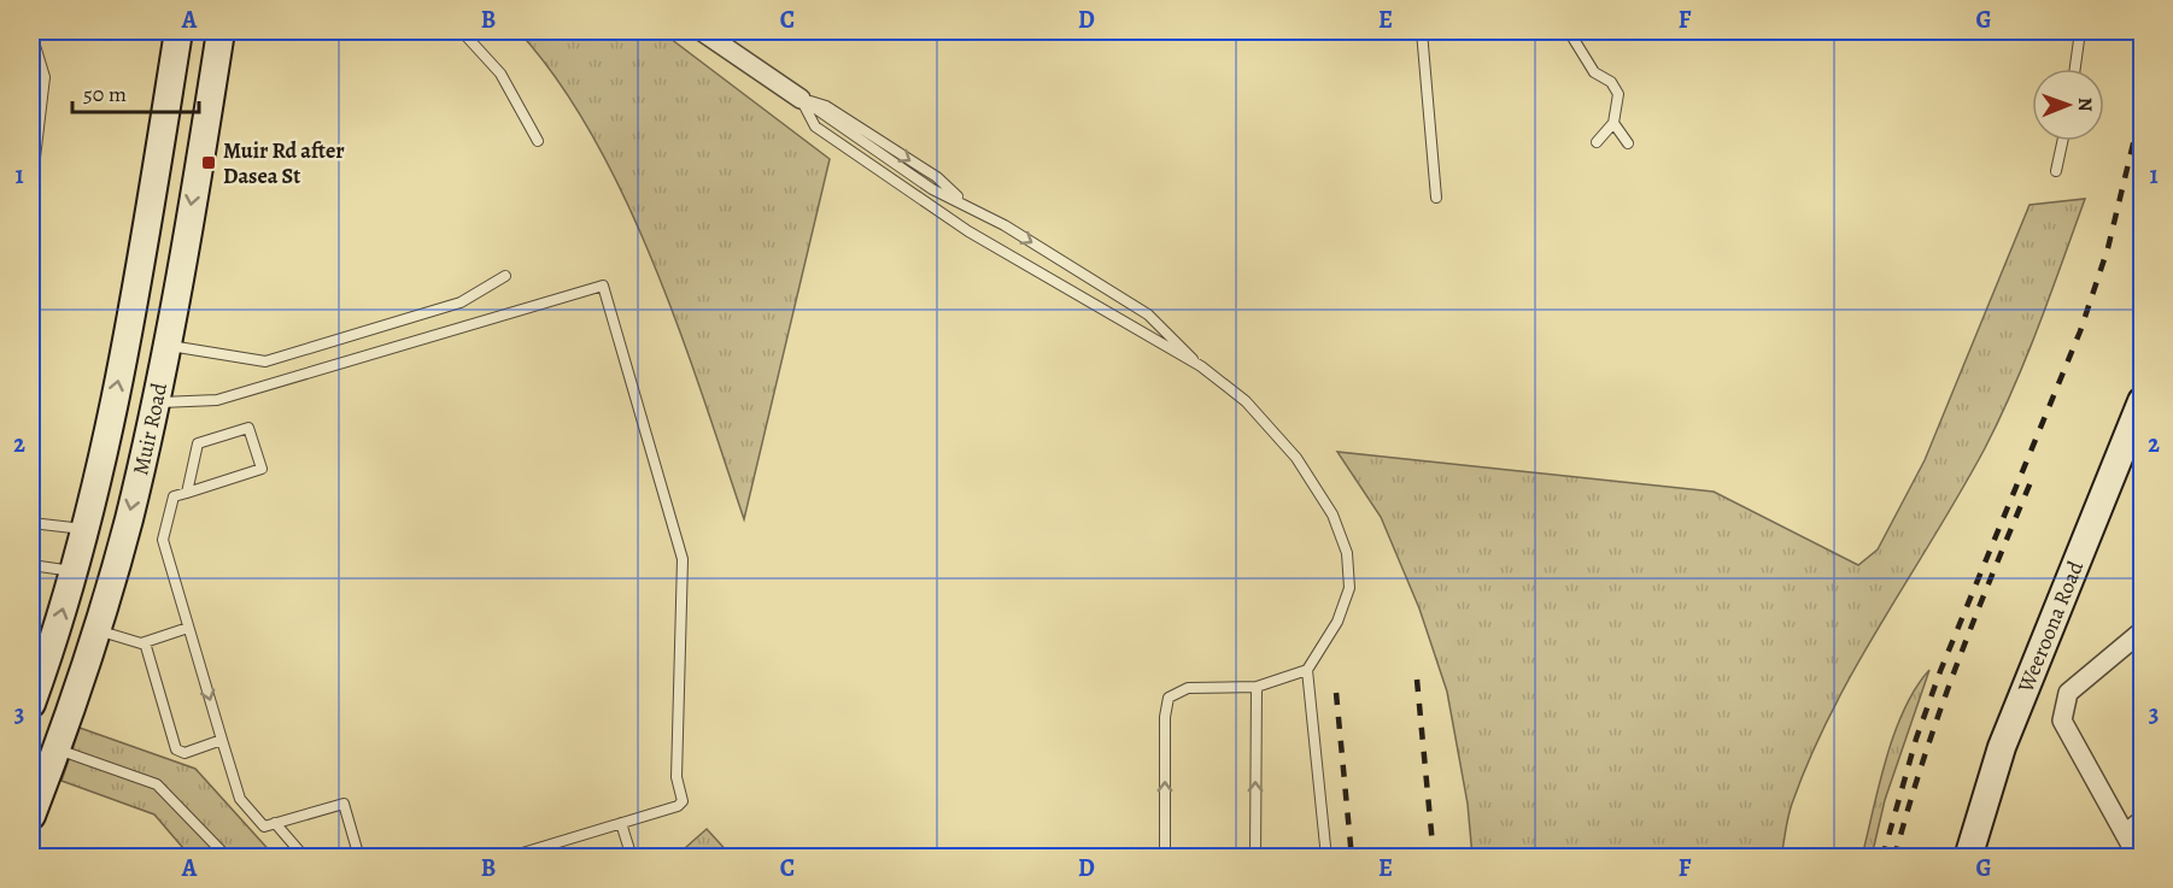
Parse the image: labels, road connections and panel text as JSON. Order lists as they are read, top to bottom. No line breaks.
{"streets":{"street":["Muir Road","Weeroona Road"]},"places":{"transit":["Muir Rd after Dasea St"]},"scale_bar":"50 m","north":"right","grid":{"columns":["A","B","C","D","E","F","G"],"rows":["1","2","3"]}}
